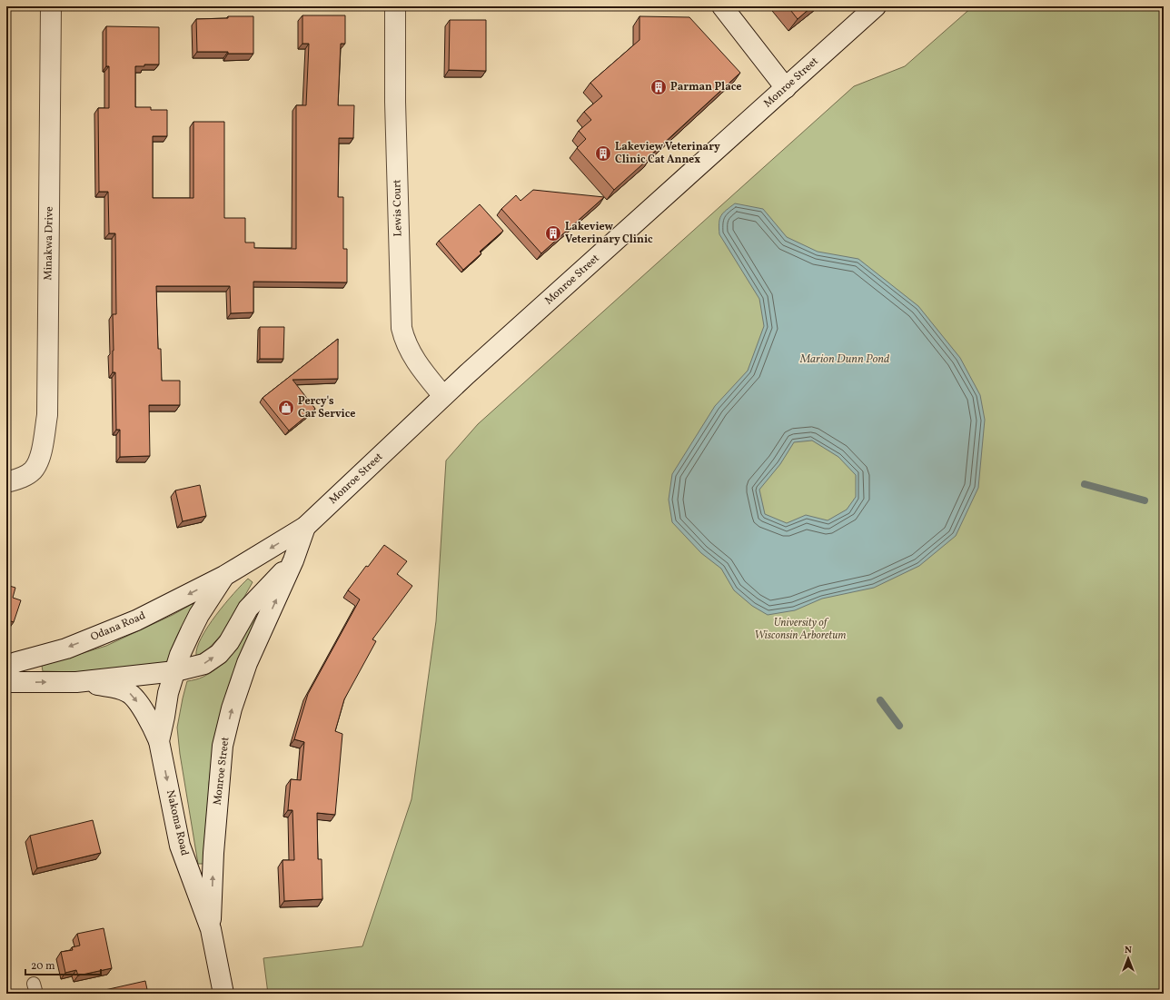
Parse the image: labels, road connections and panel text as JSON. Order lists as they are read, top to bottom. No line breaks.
{"streets":{"main road":["Monroe Street","Lewis Court","Minakwa Drive","Odana Road","Nakoma Road"]},"crossings":[["Monroe Street","Lewis Court"],["Monroe Street","Odana Road"],["Monroe Street","Nakoma Road"]],"one_way":["Nakoma Road"],"water":["Marion Dunn Pond"],"parks":["University of Wisconsin Arboretum"],"places":{"building":["Parman Place","Lakeview Veterinary Clinic Cat Annex","Lakeview Veterinary Clinic"],"shop":["Percy's Car Service"]},"scale_bar":"20 m","north":"top"}
